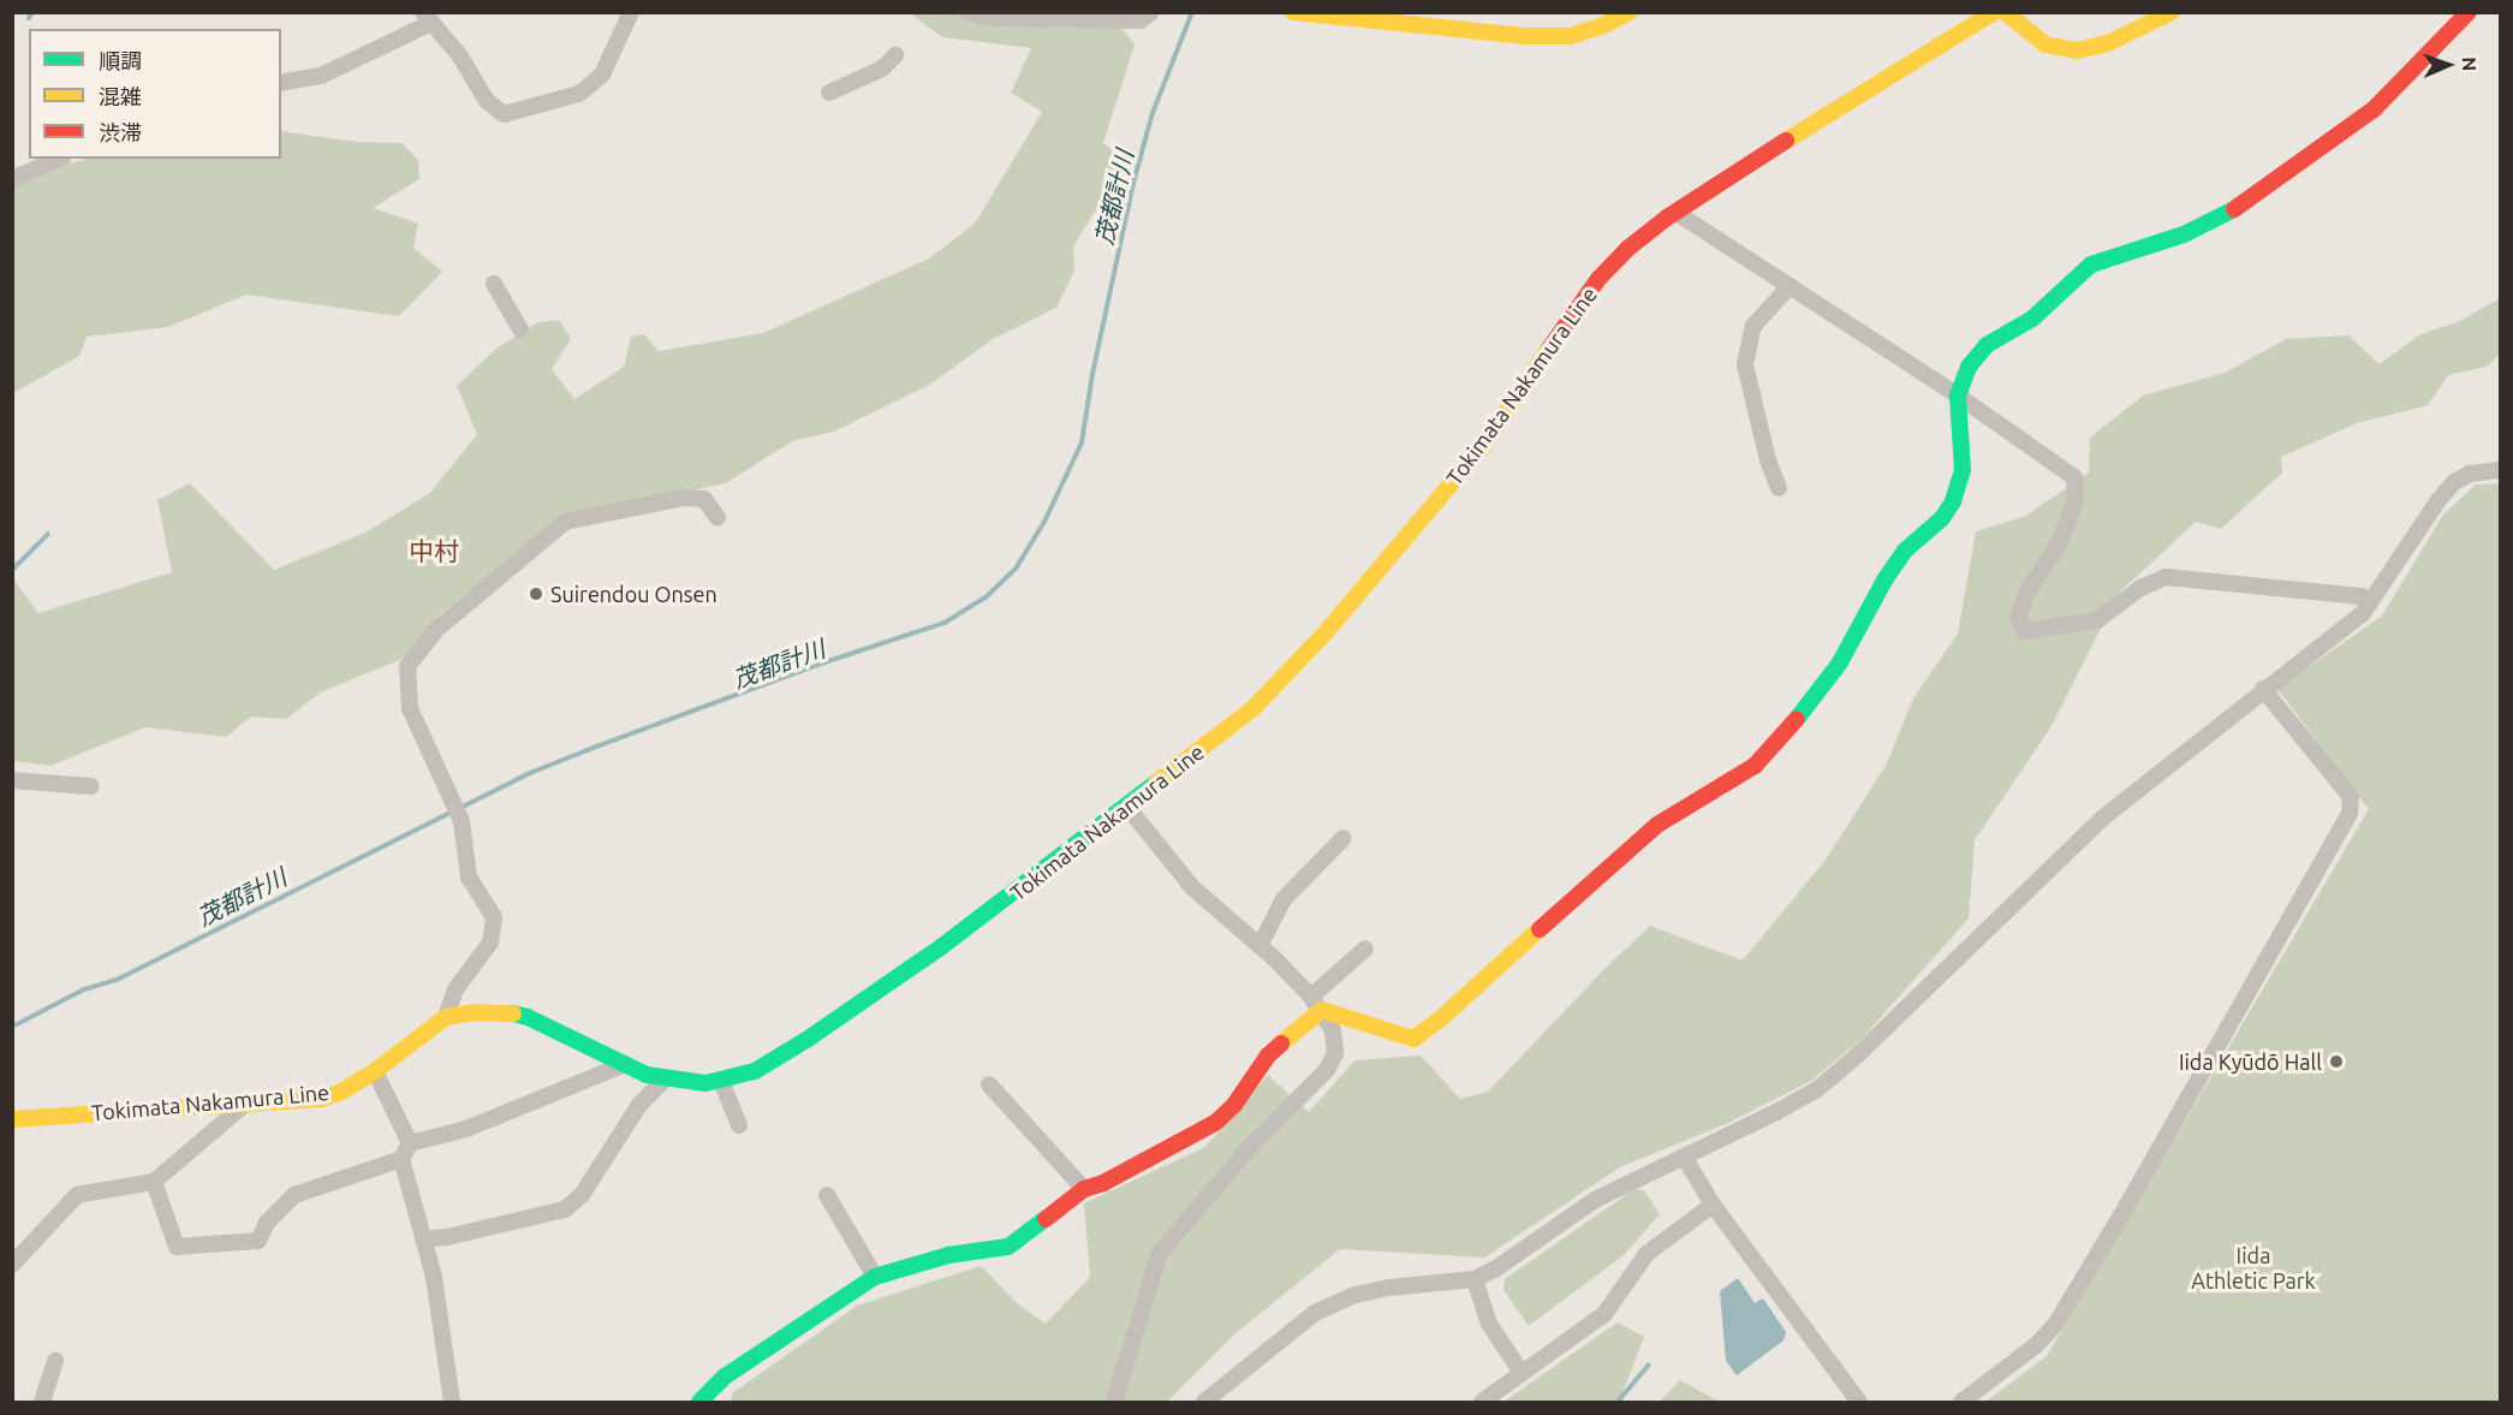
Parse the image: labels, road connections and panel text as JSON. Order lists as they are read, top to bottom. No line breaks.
{"streets":{"main road":["Tokimata Nakamura Line"]},"districts":["中村"],"water":["茂都計川"],"parks":["Iida Athletic Park"],"places":["Suirendou Onsen","Iida Kyūdō Hall"],"legend":["順調","混雑","渋滞"],"north":"right"}
